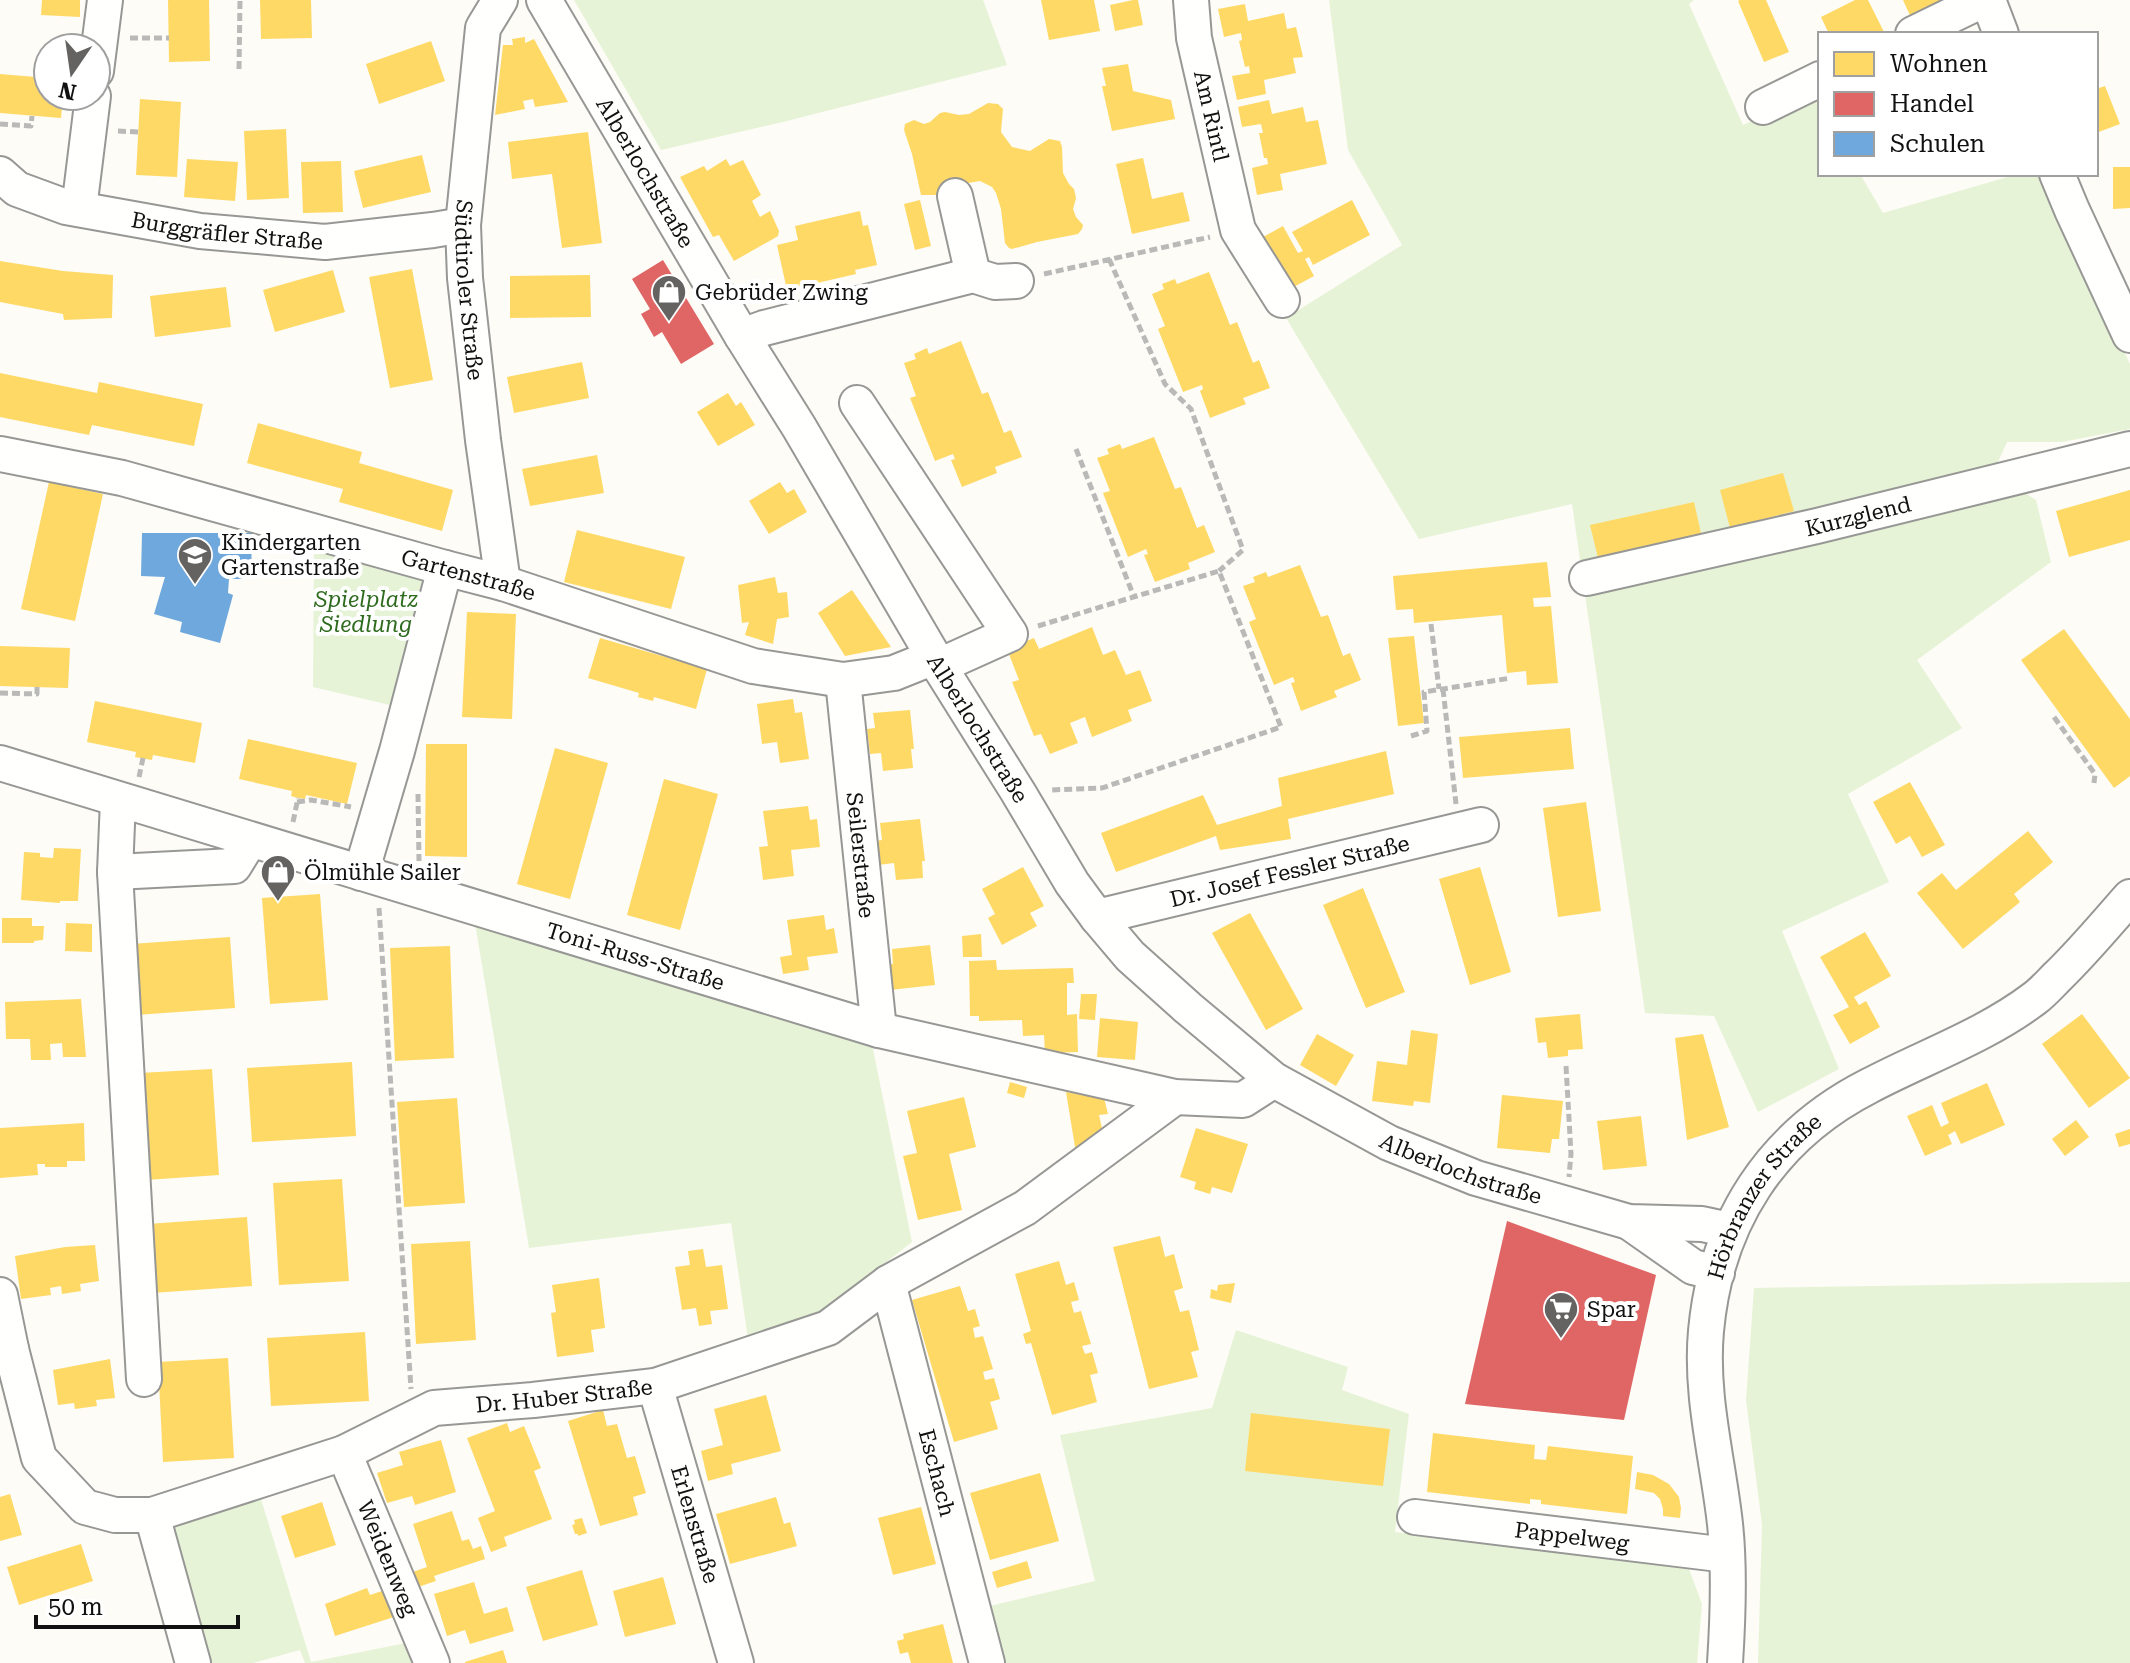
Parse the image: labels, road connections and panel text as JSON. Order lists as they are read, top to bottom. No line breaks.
{"streets":{"street":["Am Rintl","Alberlochstraße","Burggräfler Straße","Südtiroler Straße","Kurzglend","Gartenstraße","Seilerstraße","Dr. Josef Fessler Straße","Toni-Russ-Straße","Hörbranzer Straße","Dr. Huber Straße","Eschach","Erlenstraße","Pappelweg","Weidenweg"]},"crossings":[["Alberlochstraße","Gartenstraße"],["Alberlochstraße","Dr. Josef Fessler Straße"],["Alberlochstraße","Toni-Russ-Straße"],["Alberlochstraße","Hörbranzer Straße"],["Burggräfler Straße","Südtiroler Straße"],["Südtiroler Straße","Gartenstraße"],["Gartenstraße","Seilerstraße"],["Seilerstraße","Toni-Russ-Straße"],["Toni-Russ-Straße","Dr. Huber Straße"],["Hörbranzer Straße","Pappelweg"],["Dr. Huber Straße","Eschach"],["Dr. Huber Straße","Erlenstraße"],["Dr. Huber Straße","Weidenweg"]],"parks":["Spielplatz Siedlung"],"places":{"shop":["Gebrüder Zwing","Ölmühle Sailer"],"school or university":["Kindergarten Gartenstraße"],"supermarket":["Spar"]},"legend":["Wohnen","Handel","Schulen"],"scale_bar":"50 m","north":"bottom"}
